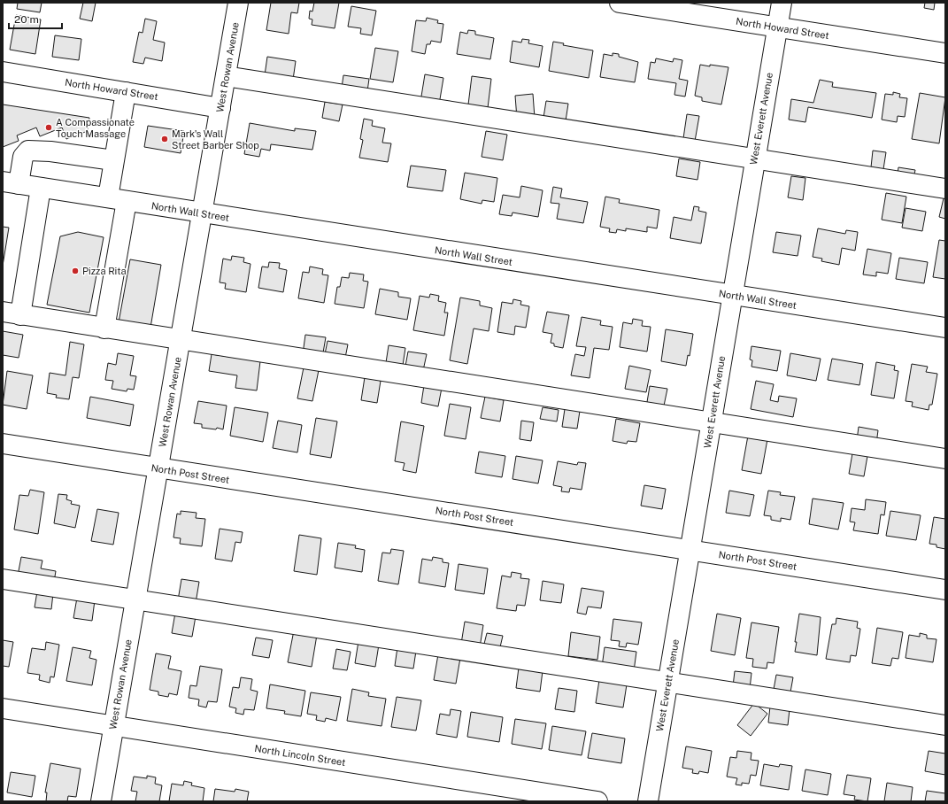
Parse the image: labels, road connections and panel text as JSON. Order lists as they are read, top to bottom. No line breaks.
{"streets":{"street":["North Howard Street","West Rowan Avenue","West Everett Avenue","North Wall Street","North Post Street","North Lincoln Street"]},"crossings":[["North Howard Street","West Rowan Avenue"],["North Howard Street","West Everett Avenue"],["West Rowan Avenue","North Wall Street"],["West Rowan Avenue","North Post Street"],["West Rowan Avenue","North Lincoln Street"],["West Everett Avenue","North Wall Street"],["West Everett Avenue","North Post Street"]],"places":["A Compassionate Touch Massage","Mark's Wall Street Barber Shop","Pizza Rita"],"scale_bar":"20 m"}
